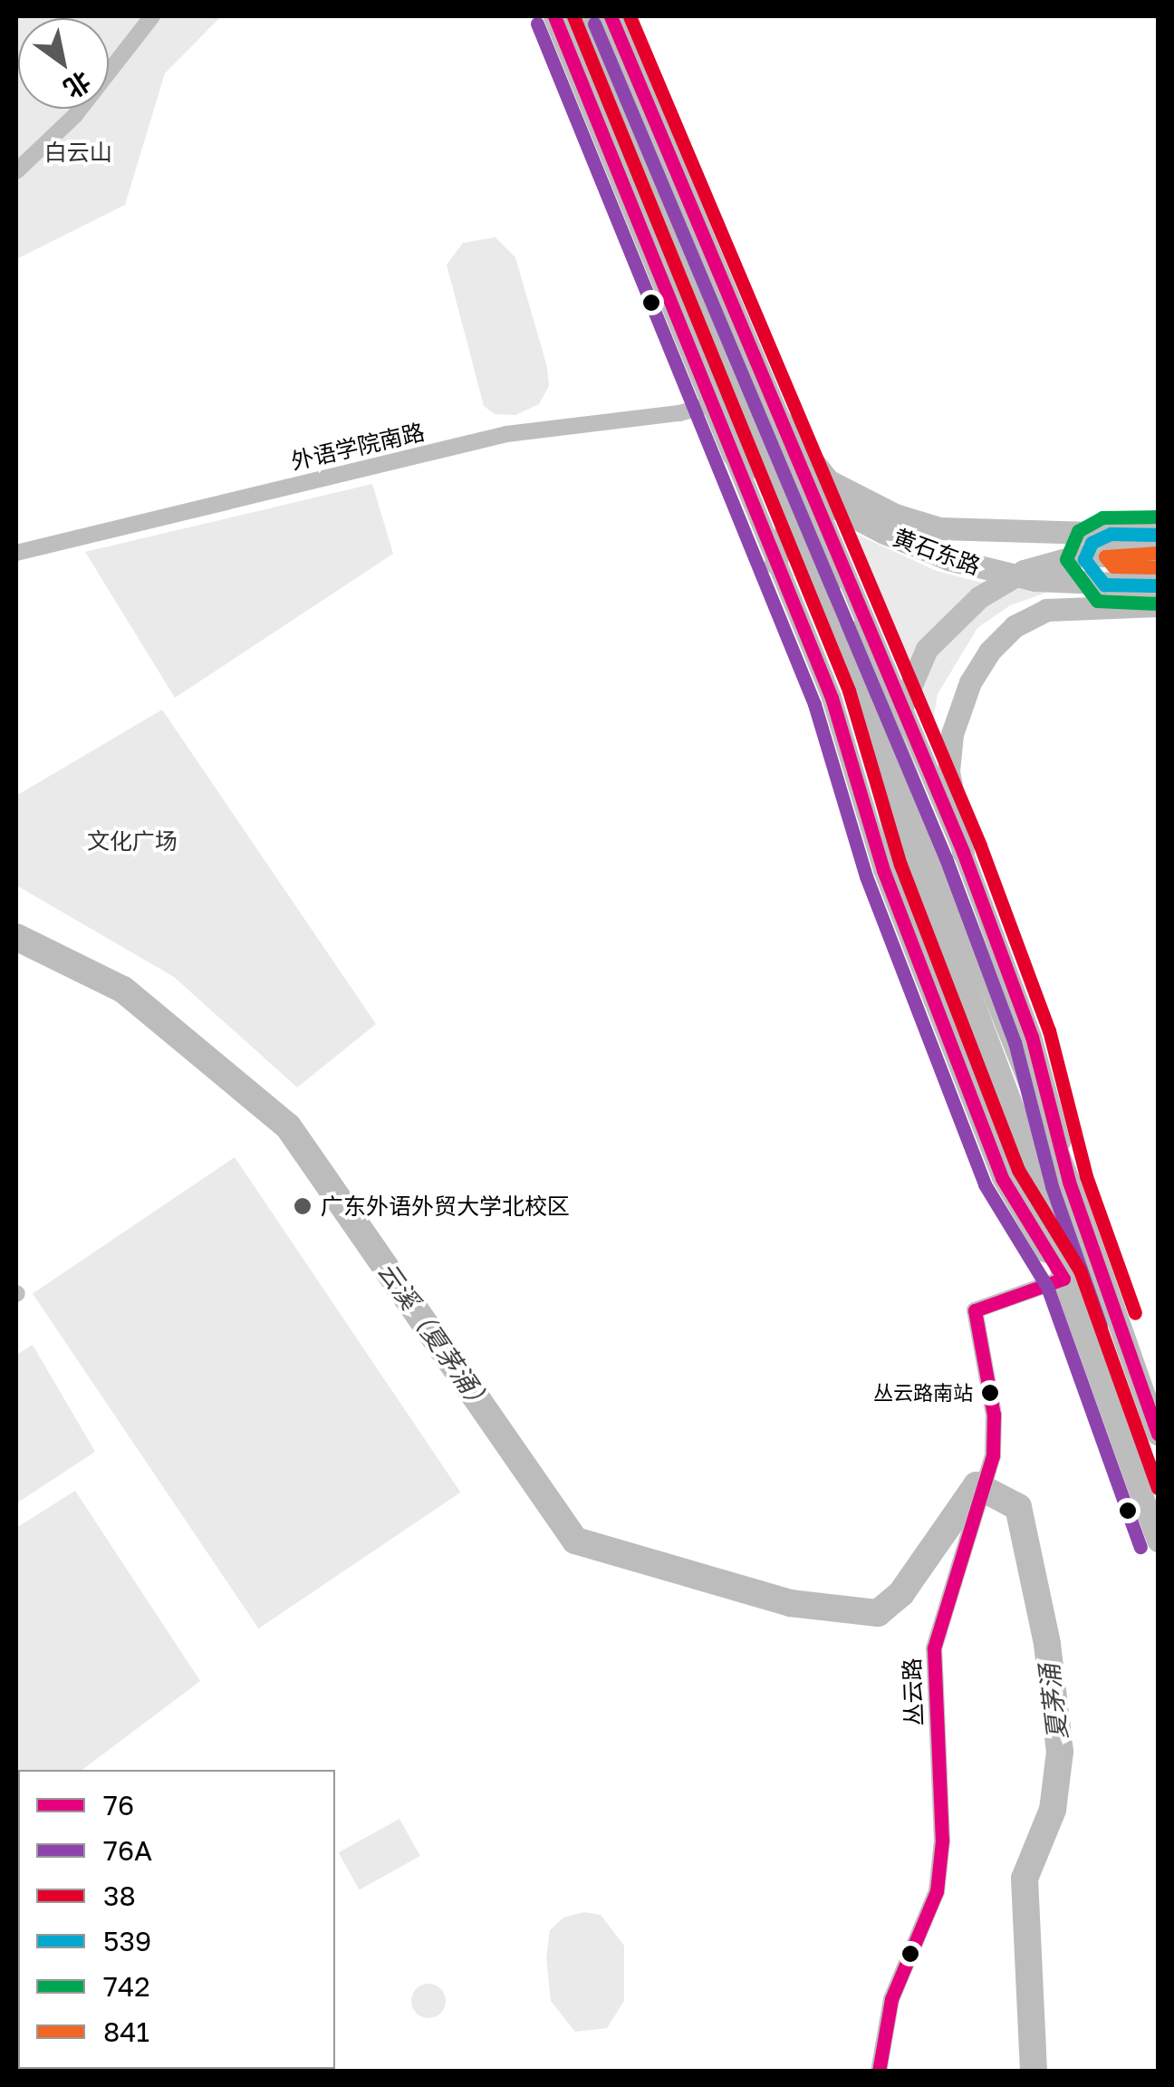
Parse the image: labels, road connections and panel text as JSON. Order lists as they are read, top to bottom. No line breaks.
{"streets":{"highway":["黄石东路"],"street":["外语学院南路","丛云路"]},"crossings":[["外语学院南路","黄石东路"]],"water":["云溪（夏茅涌）","夏茅涌"],"parks":["白云山","文化广场"],"places":["广东外语外贸大学北校区","丛云路南站"],"lines":["transit line 76","transit line 38","transit line 76A","transit line 742","transit line 539","transit line 841"],"legend":["76","76A","38","539","742","841"],"north":"bottom right"}
